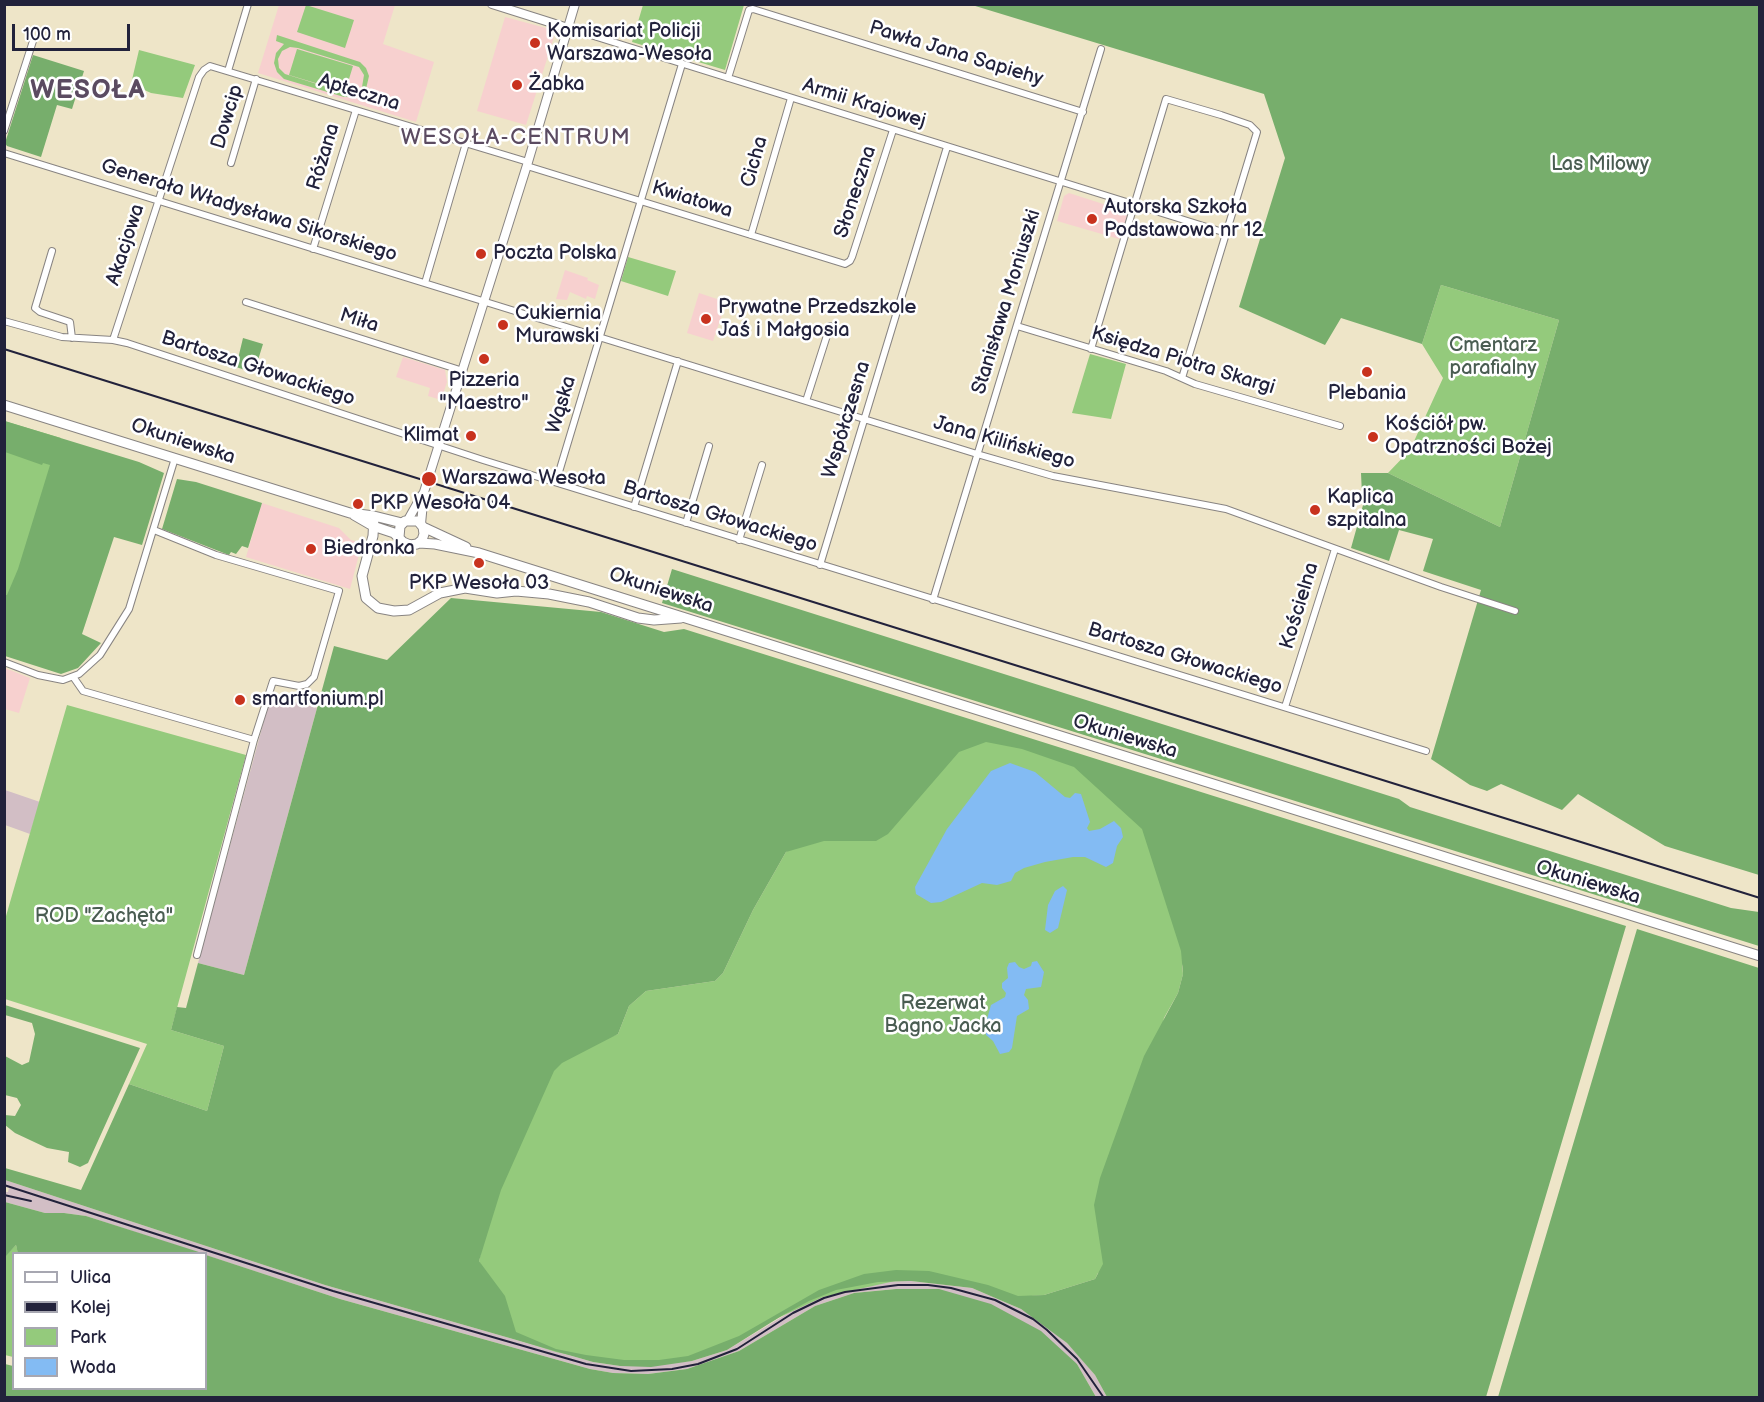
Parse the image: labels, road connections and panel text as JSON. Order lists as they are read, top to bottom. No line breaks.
{"streets":{"main road":["Okuniewska"],"street":["Pawła Jana Sapiehy","Apteczna","Armii Krajowej","Dowcip","Różana","Cicha","Słoneczna","Kwiatowa","Generała Władysława Sikorskiego","Akacjowa","Stanisława Moniuszki","Miła","Księdza Piotra Skargi","Bartosza Głowackiego","Wąska","Współczesna","Jana Kilińskiego","Kościelna"]},"crossings":[["Pawła Jana Sapiehy","Armii Krajowej"],["Pawła Jana Sapiehy","Stanisława Moniuszki"],["Apteczna","Dowcip"],["Apteczna","Różana"],["Apteczna","Kwiatowa"],["Apteczna","Akacjowa"],["Armii Krajowej","Cicha"],["Armii Krajowej","Słoneczna"],["Armii Krajowej","Stanisława Moniuszki"],["Armii Krajowej","Wąska"],["Armii Krajowej","Współczesna"],["Różana","Generała Władysława Sikorskiego"],["Cicha","Kwiatowa"],["Słoneczna","Kwiatowa"],["Kwiatowa","Wąska"],["Generała Władysława Sikorskiego","Akacjowa"],["Generała Władysława Sikorskiego","Jana Kilińskiego"],["Akacjowa","Bartosza Głowackiego"],["Stanisława Moniuszki","Księdza Piotra Skargi"],["Stanisława Moniuszki","Bartosza Głowackiego"],["Stanisława Moniuszki","Jana Kilińskiego"],["Bartosza Głowackiego","Wąska"],["Bartosza Głowackiego","Współczesna"],["Bartosza Głowackiego","Kościelna"],["Wąska","Jana Kilińskiego"],["Współczesna","Jana Kilińskiego"],["Jana Kilińskiego","Kościelna"]],"districts":["WESOŁA","WESOŁA-CENTRUM"],"parks":["Las Milowy","Cmentarz parafialny","ROD \"Zachęta\"","Rezerwat Bagno Jacka"],"places":["Komisariat Policji Warszawa-Wesoła","Żabka","Autorska Szkoła Podstawowa nr 12","Poczta Polska","Prywatne Przedszkole Jaś i Małgosia","Cukiernia Murawski","Pizzeria \"Maestro\"","Plebania","Klimat","Kościół pw. Opatrzności Bożej","Warszawa Wesoła","PKP Wesoła 04","Kaplica szpitalna","Biedronka","PKP Wesoła 03","smartfonium.pl"],"legend":["Ulica","Kolej","Park","Woda"],"scale_bar":"100 m"}
